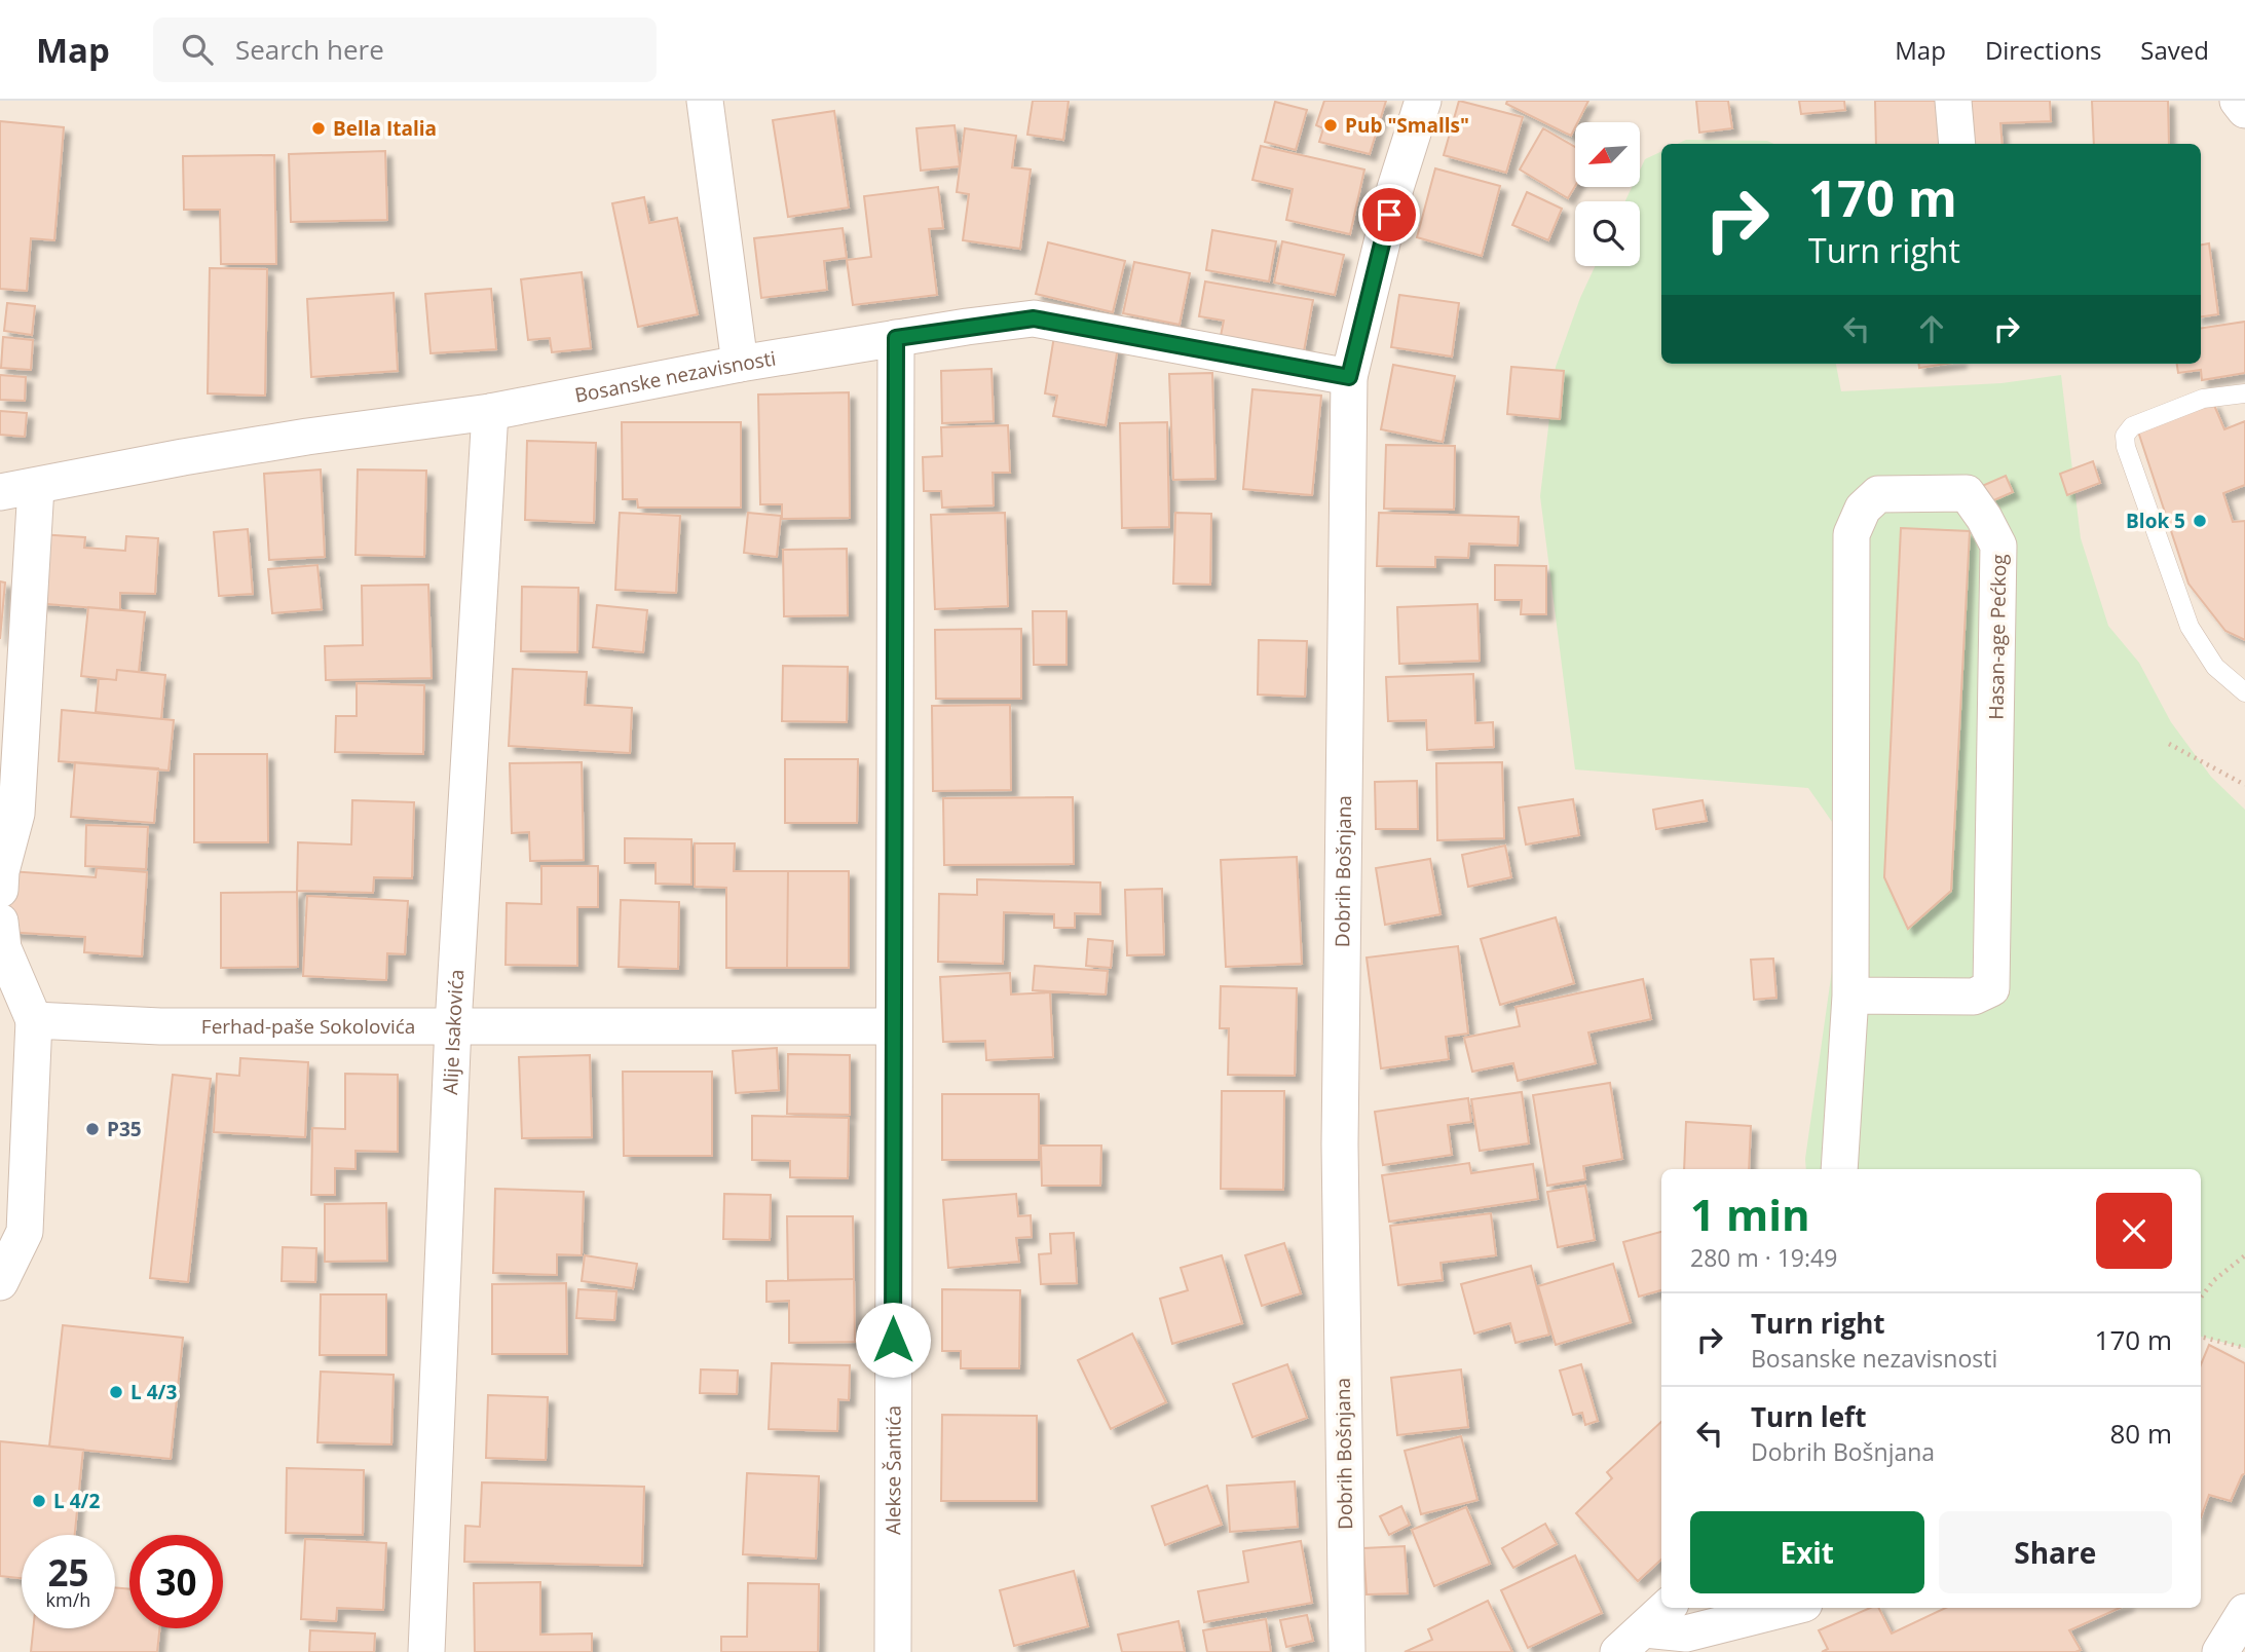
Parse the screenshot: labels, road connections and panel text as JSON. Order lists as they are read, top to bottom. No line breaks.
{"streets":{"street":["Bosanske nezavisnosti","Hasan-age Pećkog","Dobrih Bošnjana","Ferhad-paše Sokolovića","Alije Isakovića","Alekse Šantića"]},"crossings":[["Bosanske nezavisnosti","Dobrih Bošnjana"],["Bosanske nezavisnosti","Alije Isakovića"],["Bosanske nezavisnosti","Alekse Šantića"],["Ferhad-paše Sokolovića","Alije Isakovića"],["Ferhad-paše Sokolovića","Alekse Šantića"]],"places":["Pub \"Smalls\"","Bella Italia","Blok 5","P35","L 4/3","L 4/2"],"north":"bottom left","page":{"header":"Map","search":"Search here","nav":["Map","Directions","Saved"],"turn":["170 m","Turn right"],"heading":["1 min","280 m · 19:49"],"list":[{"name":"Turn right","note":"Bosanske nezavisnosti","value":"170 m"},{"name":"Turn left","note":"Dobrih Bošnjana","value":"80 m"}],"buttons":["Exit","Share"],"speed":"25 km/h","limit":"30"}}
